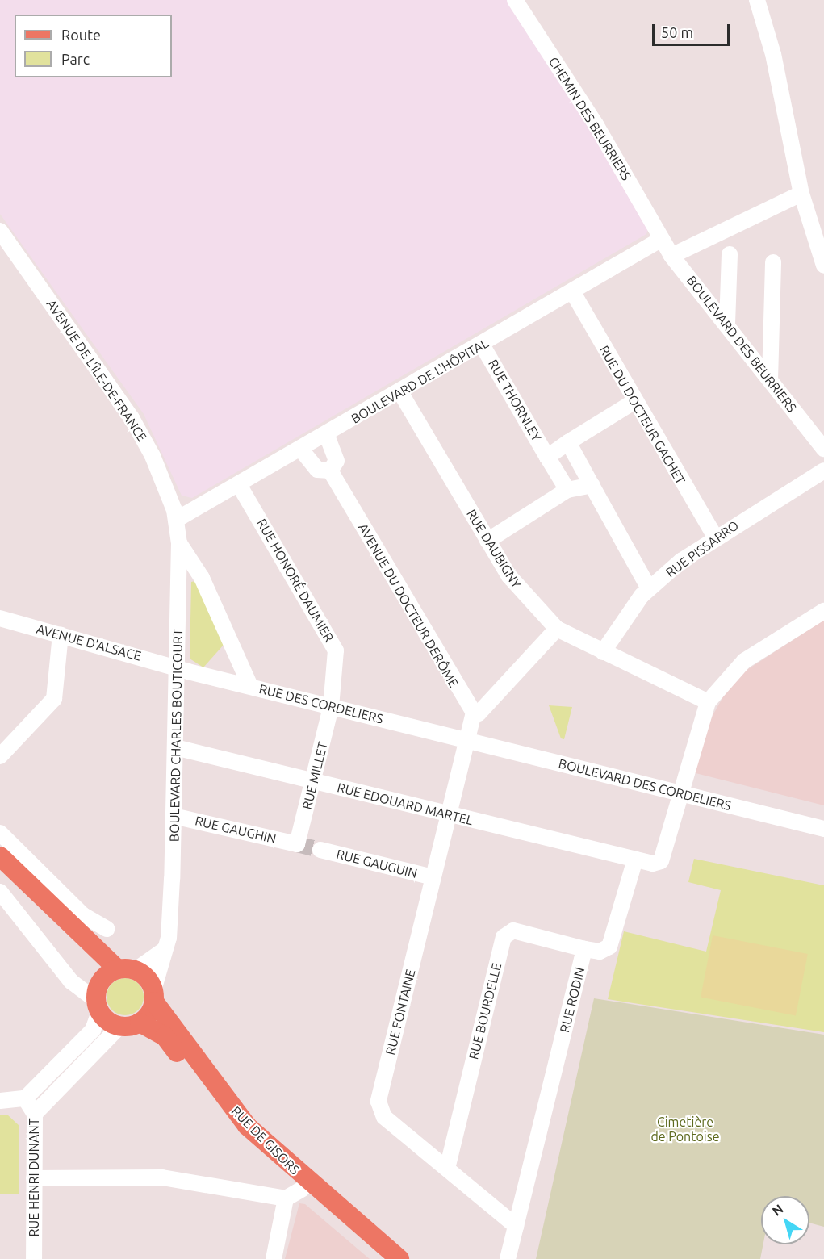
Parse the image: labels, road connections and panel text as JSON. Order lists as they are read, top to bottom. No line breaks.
{"streets":{"main road":["RUE DE GISORS"],"street":["CHEMIN DES BEURRIERS","BOULEVARD DES BEURRIERS","AVENUE DE L'ÎLE-DE-FRANCE","BOULEVARD DE L'HÔPITAL","RUE THORNLEY","RUE DU DOCTEUR GACHET","RUE DAUBIGNY","RUE PISSARRO","RUE HONORÉ DAUMIER","AVENUE DU DOCTEUR DERÔME","AVENUE D'ALSACE","RUE DES CORDELIERS","BOULEVARD CHARLES BOUTICOURT","RUE MILLET","BOULEVARD DES CORDELIERS","RUE EDOUARD MARTEL","RUE GAUGHIN","RUE GAUGUIN","RUE RODIN","RUE BOURDELLE","RUE FONTAINE","RUE HENRI DUNANT"]},"crossings":[["CHEMIN DES BEURRIERS","BOULEVARD DES BEURRIERS"],["CHEMIN DES BEURRIERS","BOULEVARD DE L'HÔPITAL"],["BOULEVARD DES BEURRIERS","BOULEVARD DE L'HÔPITAL"],["AVENUE DE L'ÎLE-DE-FRANCE","BOULEVARD DE L'HÔPITAL"],["AVENUE DE L'ÎLE-DE-FRANCE","BOULEVARD CHARLES BOUTICOURT"],["BOULEVARD DE L'HÔPITAL","RUE THORNLEY"],["BOULEVARD DE L'HÔPITAL","RUE DU DOCTEUR GACHET"],["BOULEVARD DE L'HÔPITAL","RUE DAUBIGNY"],["BOULEVARD DE L'HÔPITAL","RUE HONORÉ DAUMIER"],["BOULEVARD DE L'HÔPITAL","BOULEVARD CHARLES BOUTICOURT"],["RUE THORNLEY","RUE DU DOCTEUR GACHET"],["RUE DU DOCTEUR GACHET","RUE PISSARRO"],["RUE DAUBIGNY","RUE PISSARRO"],["RUE HONORÉ DAUMIER","RUE DES CORDELIERS"],["RUE HONORÉ DAUMIER","RUE MILLET"],["AVENUE D'ALSACE","RUE DES CORDELIERS"],["AVENUE D'ALSACE","BOULEVARD CHARLES BOUTICOURT"],["RUE DES CORDELIERS","BOULEVARD CHARLES BOUTICOURT"],["RUE DES CORDELIERS","RUE MILLET"],["RUE DES CORDELIERS","BOULEVARD DES CORDELIERS"],["RUE DES CORDELIERS","RUE FONTAINE"],["BOULEVARD CHARLES BOUTICOURT","RUE EDOUARD MARTEL"],["BOULEVARD CHARLES BOUTICOURT","RUE GAUGHIN"],["BOULEVARD CHARLES BOUTICOURT","RUE DE GISORS"],["RUE MILLET","RUE EDOUARD MARTEL"],["RUE MILLET","RUE GAUGHIN"],["BOULEVARD DES CORDELIERS","RUE FONTAINE"],["RUE EDOUARD MARTEL","RUE RODIN"],["RUE EDOUARD MARTEL","RUE FONTAINE"],["RUE GAUGUIN","RUE FONTAINE"],["RUE RODIN","RUE BOURDELLE"],["RUE RODIN","RUE FONTAINE"],["RUE BOURDELLE","RUE FONTAINE"]],"parks":["Cimetière de Pontoise"],"legend":["Route","Parc"],"scale_bar":"50 m","north":"top left"}
